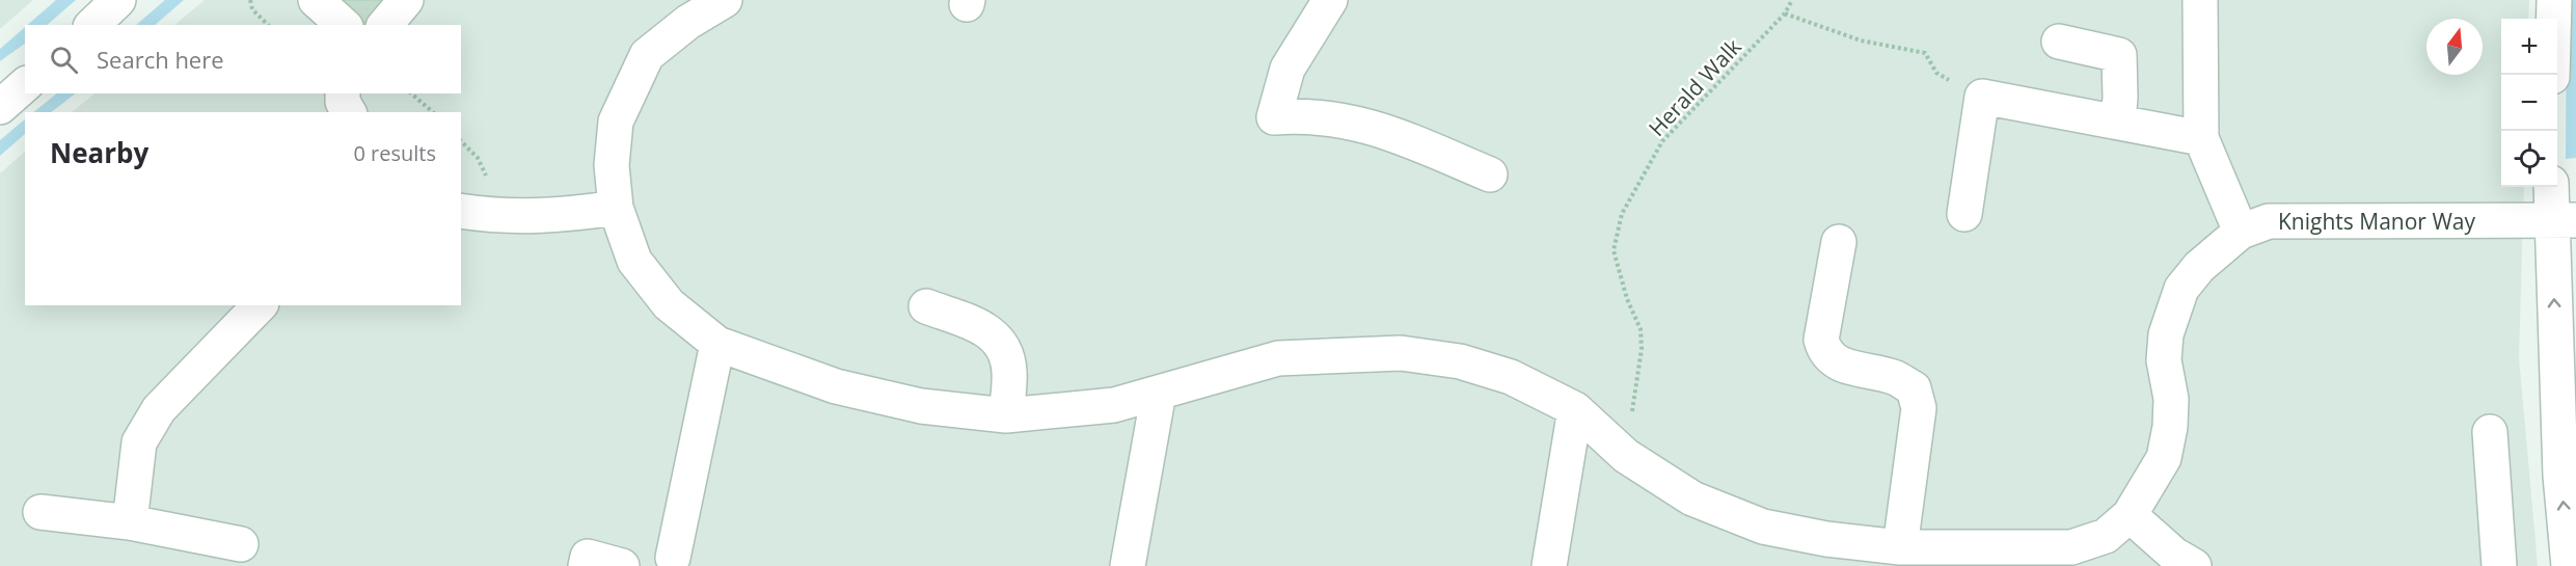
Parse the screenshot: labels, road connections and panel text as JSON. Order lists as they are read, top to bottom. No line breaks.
{"streets":{"street":["Knights Manor Way"],"path":["Herald Walk"]},"crossings":[["Herald Walk","Knights Manor Way"]],"north":"top","page":{"map_buttons":["+","−"],"search":"Search here","heading":["Nearby","0 results"]}}
